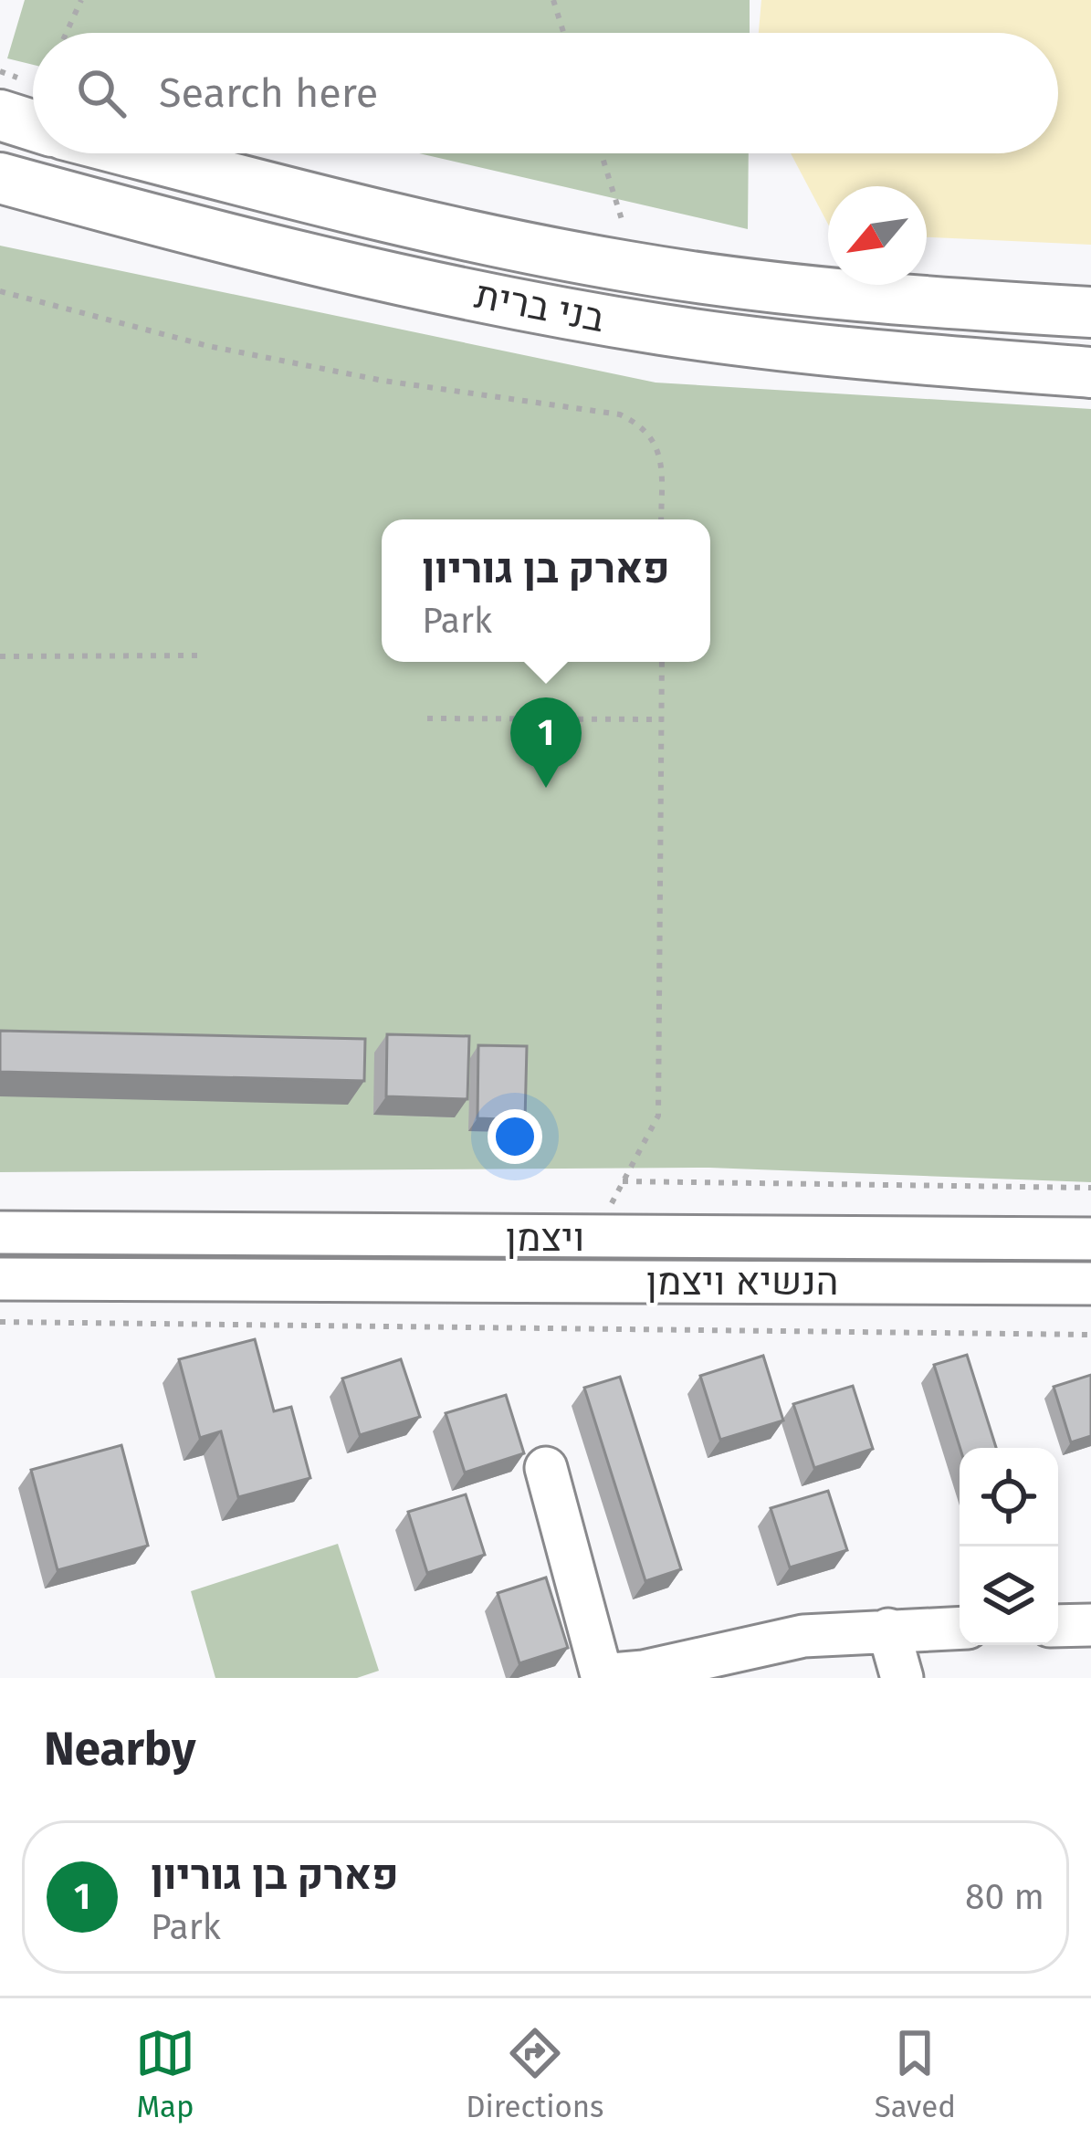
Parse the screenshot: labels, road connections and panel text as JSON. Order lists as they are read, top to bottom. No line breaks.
{"streets":{"main road":["בני ברית"],"street":["ויצמן","הנשיא ויצמן"]},"north":"bottom left","page":{"search":"Search here","popup":["פארק בן גוריון","Park"],"pins":"1","heading":"Nearby","list":[{"mark":"1","name":"פארק בן גוריון","note":"Park","value":"80 m"}],"nav":["Map","Directions","Saved"]}}
